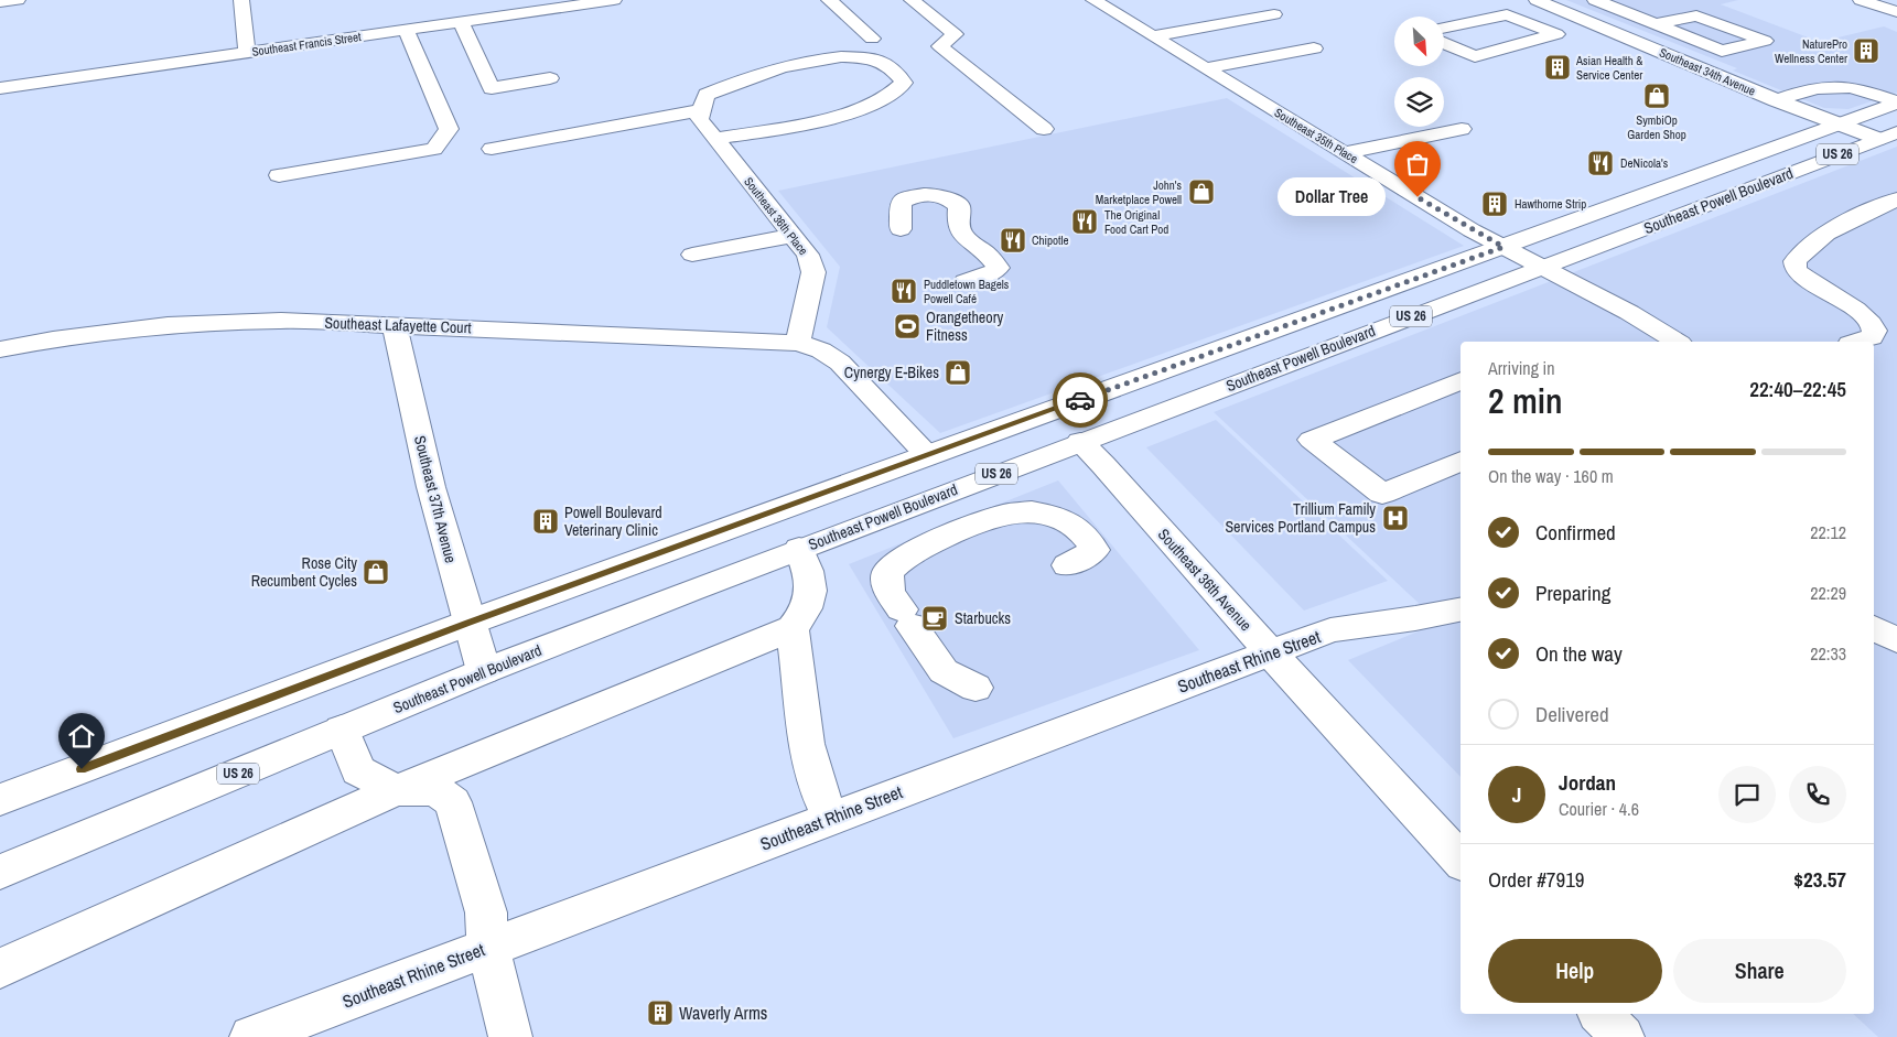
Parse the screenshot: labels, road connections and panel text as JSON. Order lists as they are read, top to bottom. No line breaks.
{"streets":{"street":["Southeast Francis Street","Southeast 34th Avenue","Southeast 35th Place","US 26","Southeast Powell Boulevard","Southeast 36th Place","Southeast Lafayette Court","Southeast 37th Avenue","Southeast 36th Avenue","Southeast Rhine Street"]},"crossings":[["Southeast 34th Avenue","Southeast Powell Boulevard"],["Southeast 35th Place","Southeast Powell Boulevard"],["Southeast Powell Boulevard","Southeast 37th Avenue"],["Southeast Powell Boulevard","Southeast 36th Avenue"],["Southeast 36th Place","Southeast Lafayette Court"],["Southeast Lafayette Court","Southeast 37th Avenue"],["Southeast 36th Avenue","Southeast Rhine Street"]],"places":{"building":["NaturePro Wellness Center","Asian Health & Service Center","Hawthorne Strip","Powell Boulevard Veterinary Clinic","Waverly Arms"],"shop":["SymbiOp Garden Shop","John's Marketplace Powell","Cynergy E-Bikes","Rose City Recumbent Cycles"],"restaurant":["DeNicola's","The Original Food Cart Pod","Chipotle","Puddletown Bagels Powell Café"],"other":["Dollar Tree"],"sports":["Orangetheory Fitness"],"hospital":["Trillium Family Services Portland Campus"],"cafe":["Starbucks"]},"north":"bottom right","page":{"bubble":"Dollar Tree","heading":["2 min","Arriving in","22:40–22:45"],"panel":["Jordan","Courier · 4.6","Order #7919","$23.57"],"bar":"On the way · 160 m","list":[["Confirmed","22:12"],["Preparing","22:29"],["On the way","22:33"],"Delivered"],"round":"J","buttons":["Help","Share"]}}
